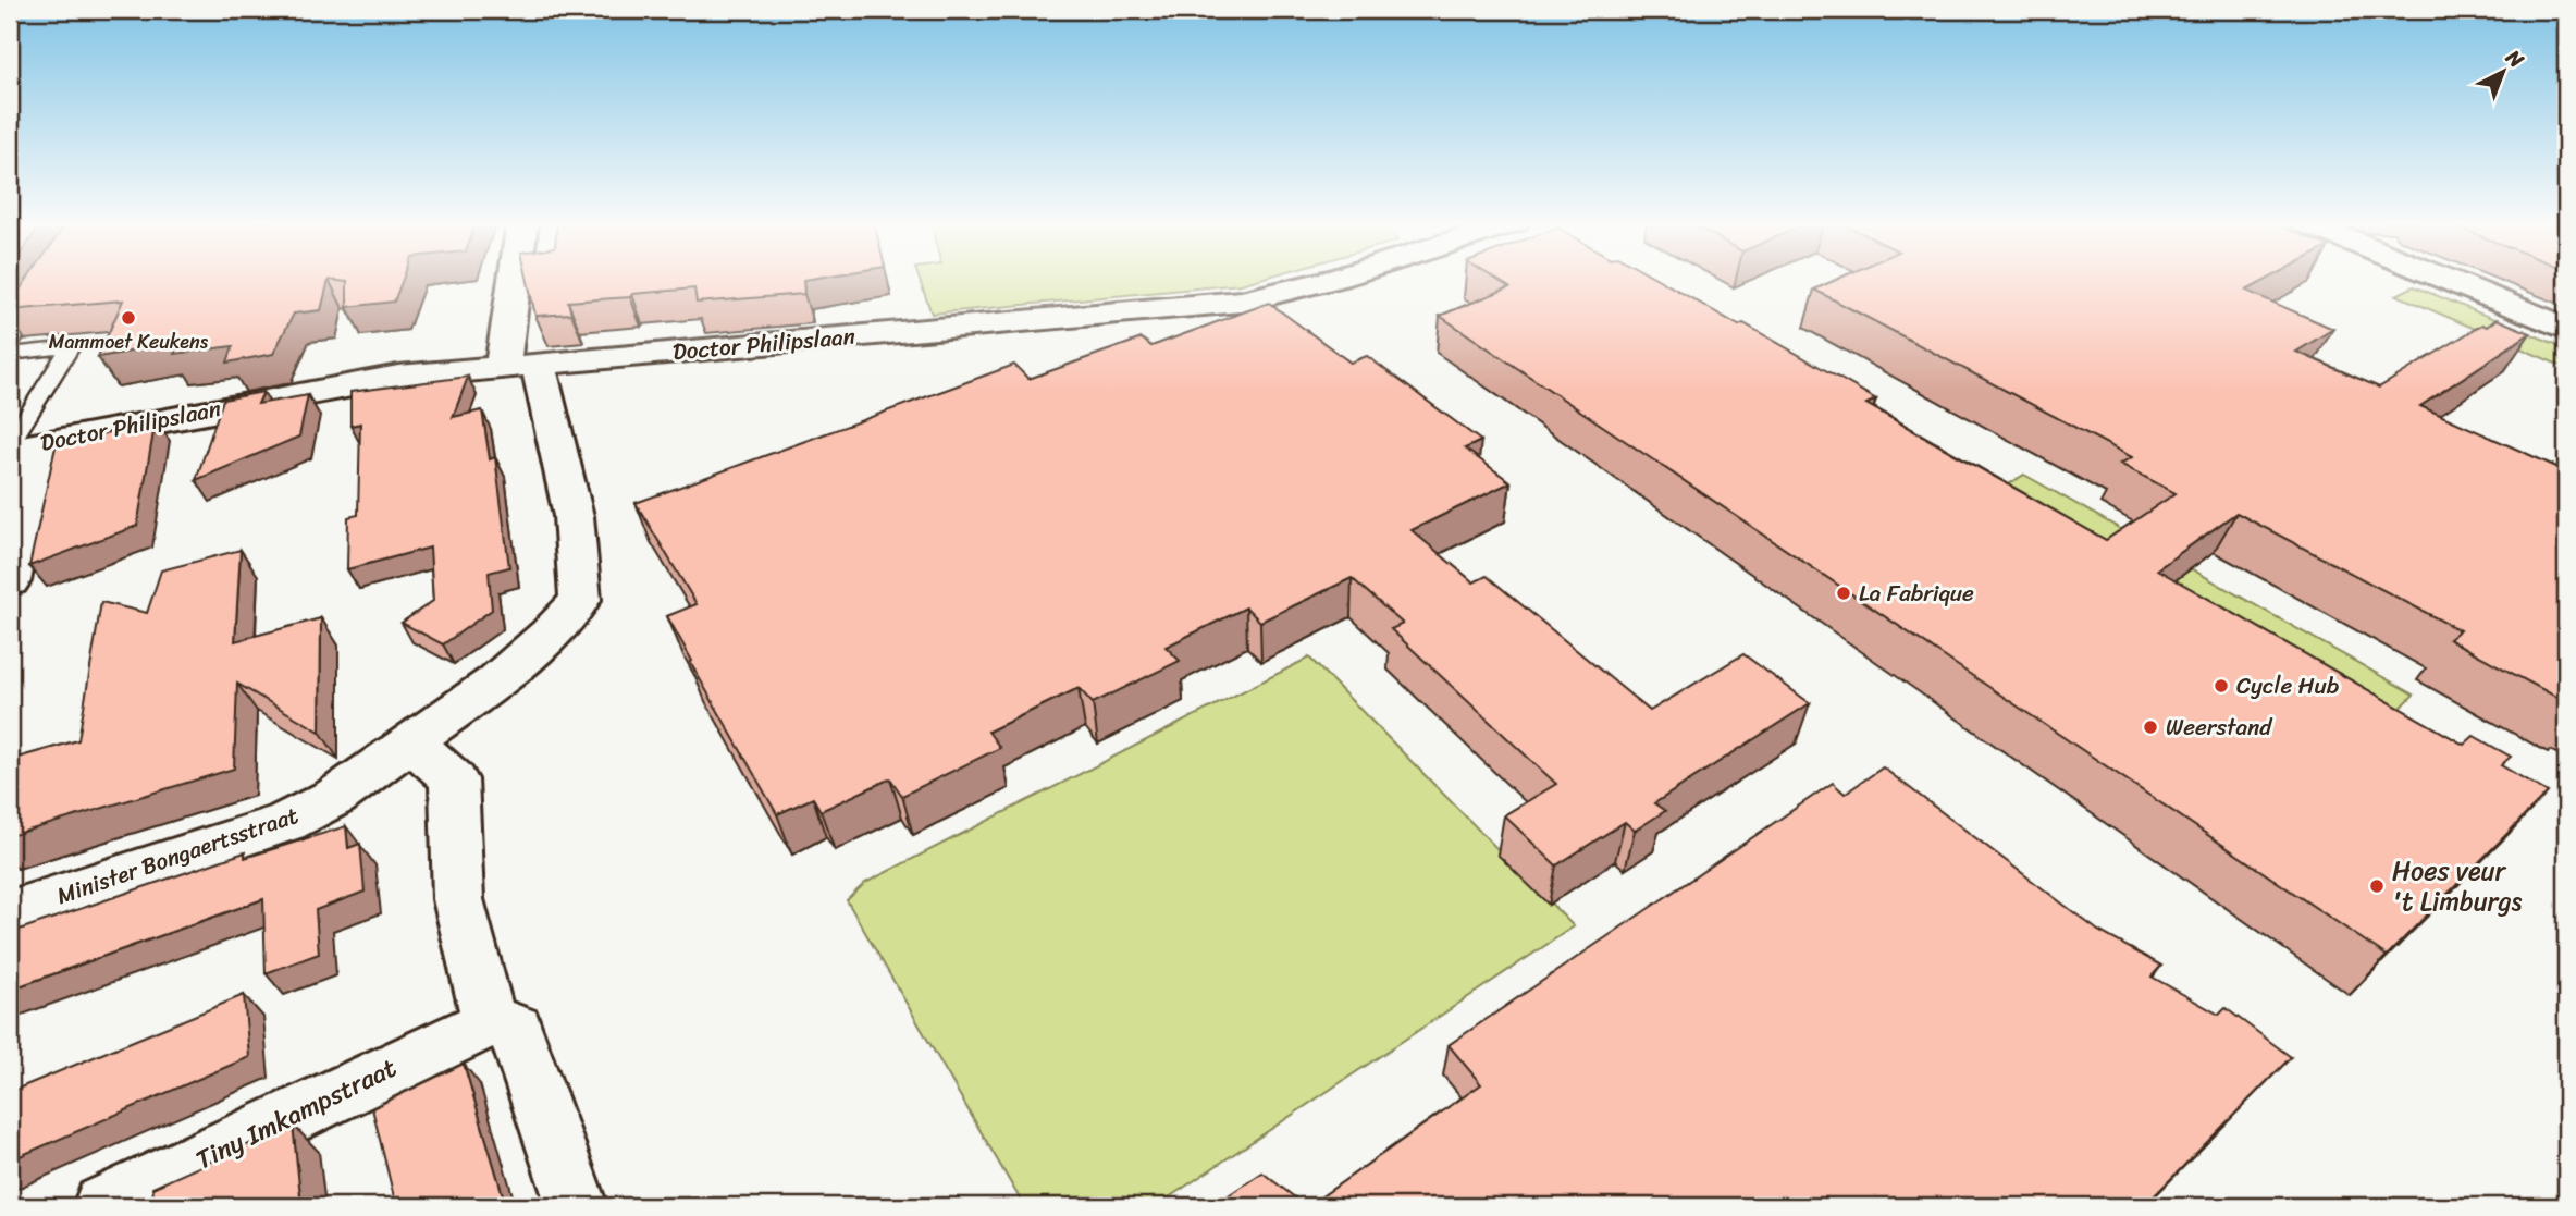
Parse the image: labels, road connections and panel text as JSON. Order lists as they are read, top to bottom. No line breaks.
{"streets":{"street":["Doctor Philipslaan","Minister Bongaertsstraat","Tiny Imkampstraat"]},"crossings":[["Doctor Philipslaan","Minister Bongaertsstraat"]],"places":["Mammoet Keukens","La Fabrique","Cycle Hub","Weerstand","Hoes veur 't Limburgs"],"north":"top right"}
